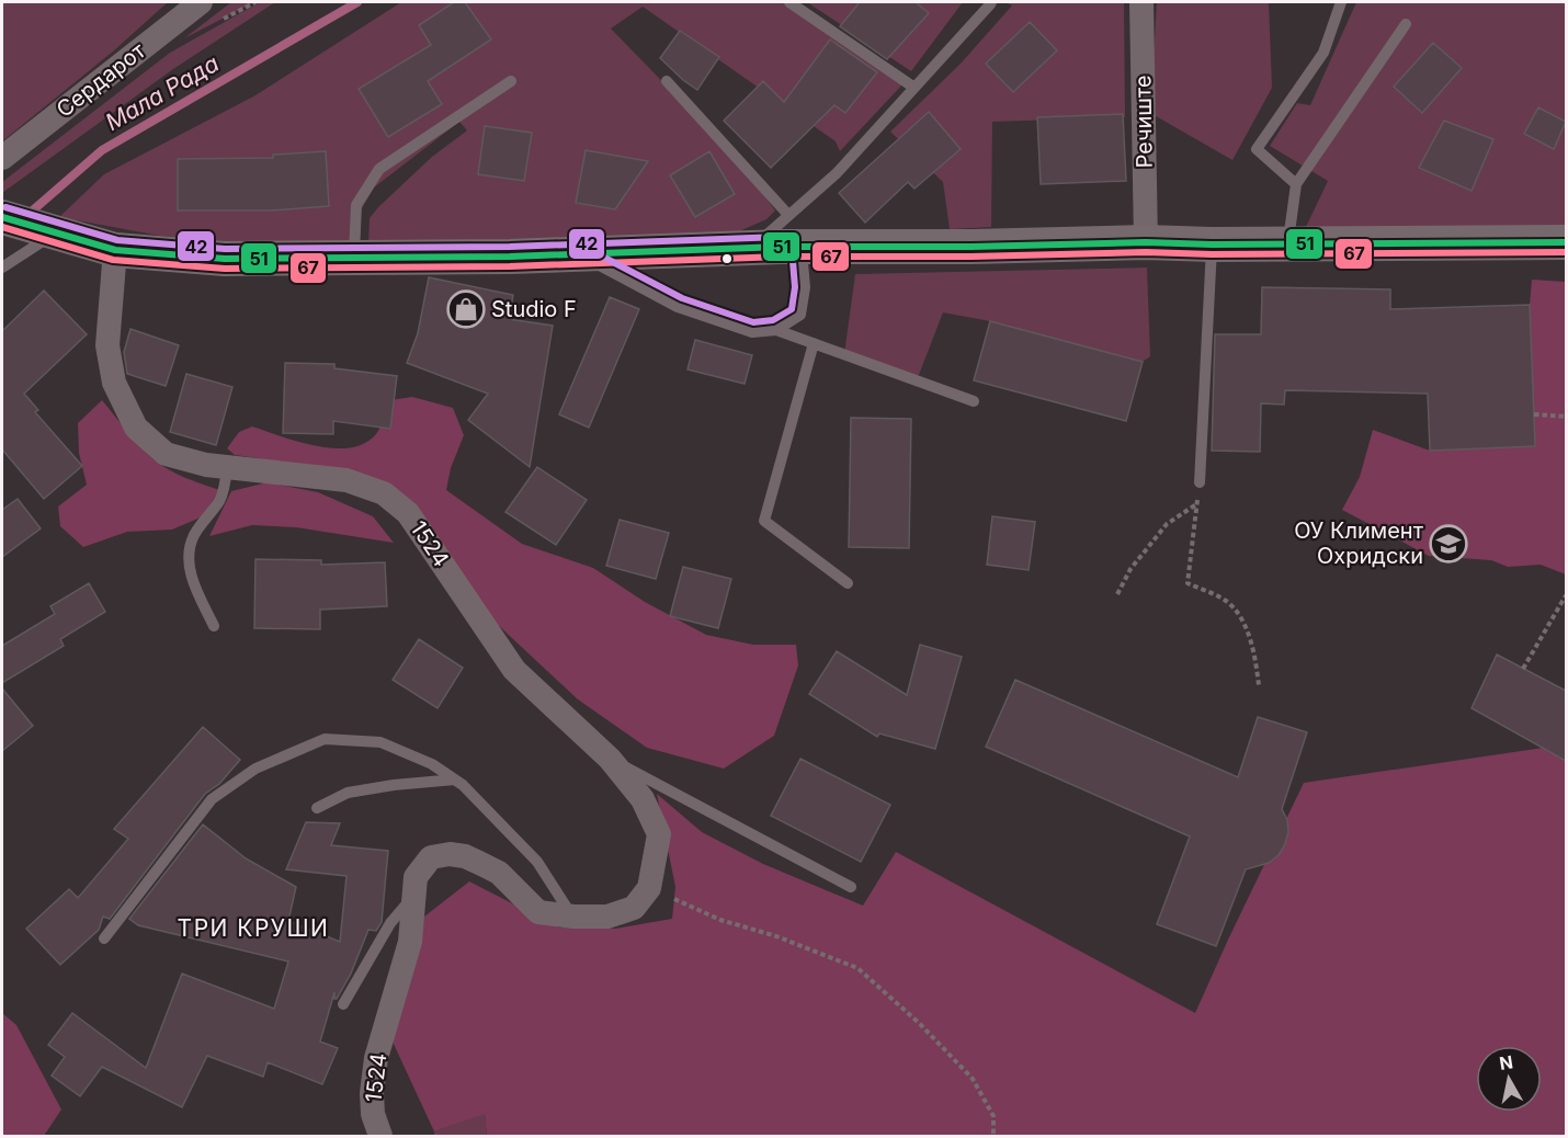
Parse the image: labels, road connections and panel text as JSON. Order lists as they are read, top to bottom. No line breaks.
{"streets":{"street":["Сердарот","Речиште","1524"]},"districts":["ТРИ КРУШИ"],"water":["Мала Рада"],"places":{"shop":["Studio F"],"school or university":["ОУ Климент Охридски"]},"lines":["transit line 42","transit line 51","transit line 67"],"north":"top"}
